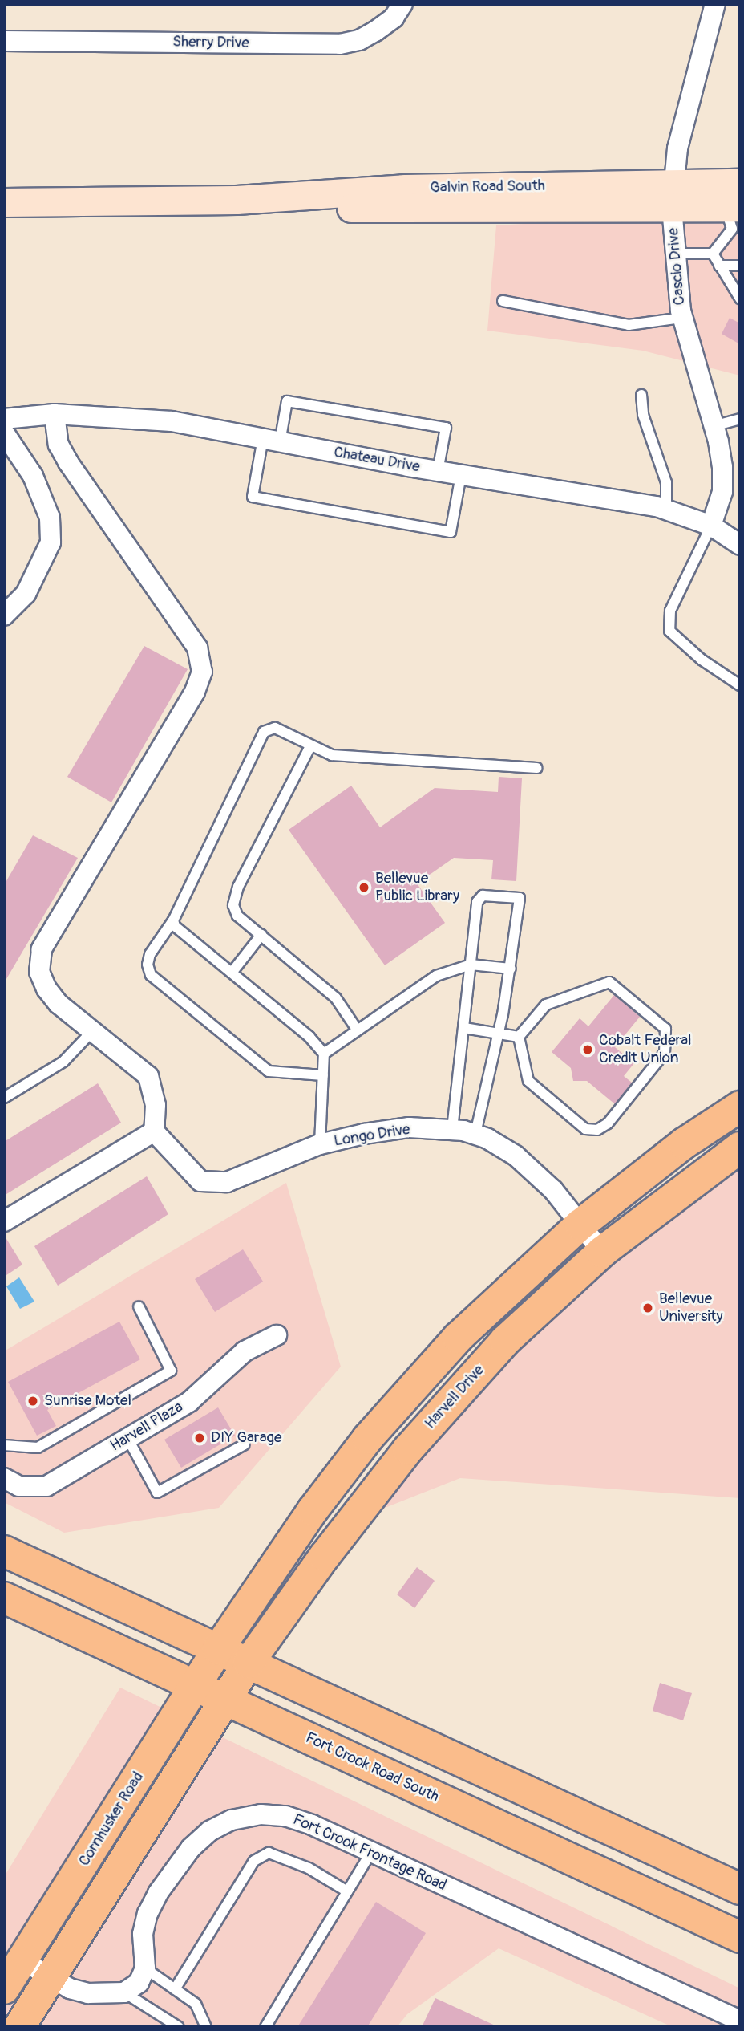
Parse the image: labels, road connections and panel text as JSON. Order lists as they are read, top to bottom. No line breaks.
{"streets":{"main road":["Galvin Road South","Harvell Drive","Fort Crook Road South","Cornhusker Road"],"street":["Sherry Drive","Cascio Drive","Chateau Drive","Longo Drive","Harvell Plaza","Fort Crook Frontage Road"]},"crossings":[["Galvin Road South","Cascio Drive"],["Cascio Drive","Chateau Drive"],["Longo Drive","Harvell Drive"],["Harvell Drive","Fort Crook Road South"],["Fort Crook Road South","Cornhusker Road"]],"places":["Bellevue Public Library","Cobalt Federal Credit Union","Bellevue University","Sunrise Motel","DIY Garage"]}
